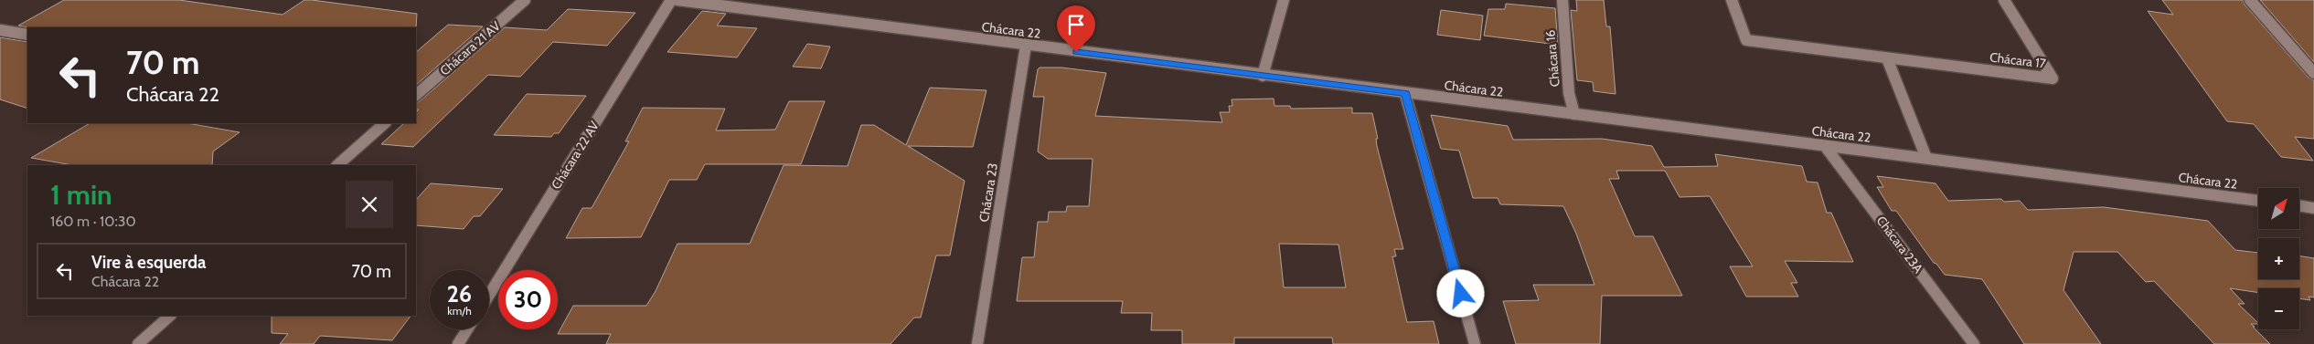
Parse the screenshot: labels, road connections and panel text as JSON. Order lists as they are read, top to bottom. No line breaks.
{"streets":{"street":["Chácara 22","Chácara 21 AV","Chácara 16","Chácara 17","Chácara 22 AV","Chácara 23","Chácara 23A"]},"crossings":[["Chácara 22","Chácara 16"],["Chácara 22","Chácara 23"],["Chácara 22","Chácara 23A"]],"north":"top right","page":{"turn":["70 m","Chácara 22"],"heading":["1 min","160 m · 10:30"],"map_buttons":["+","−"],"list":[{"name":"Vire à esquerda","note":"Chácara 22","value":"70 m"}],"speed":"26 km/h","limit":"30"}}
